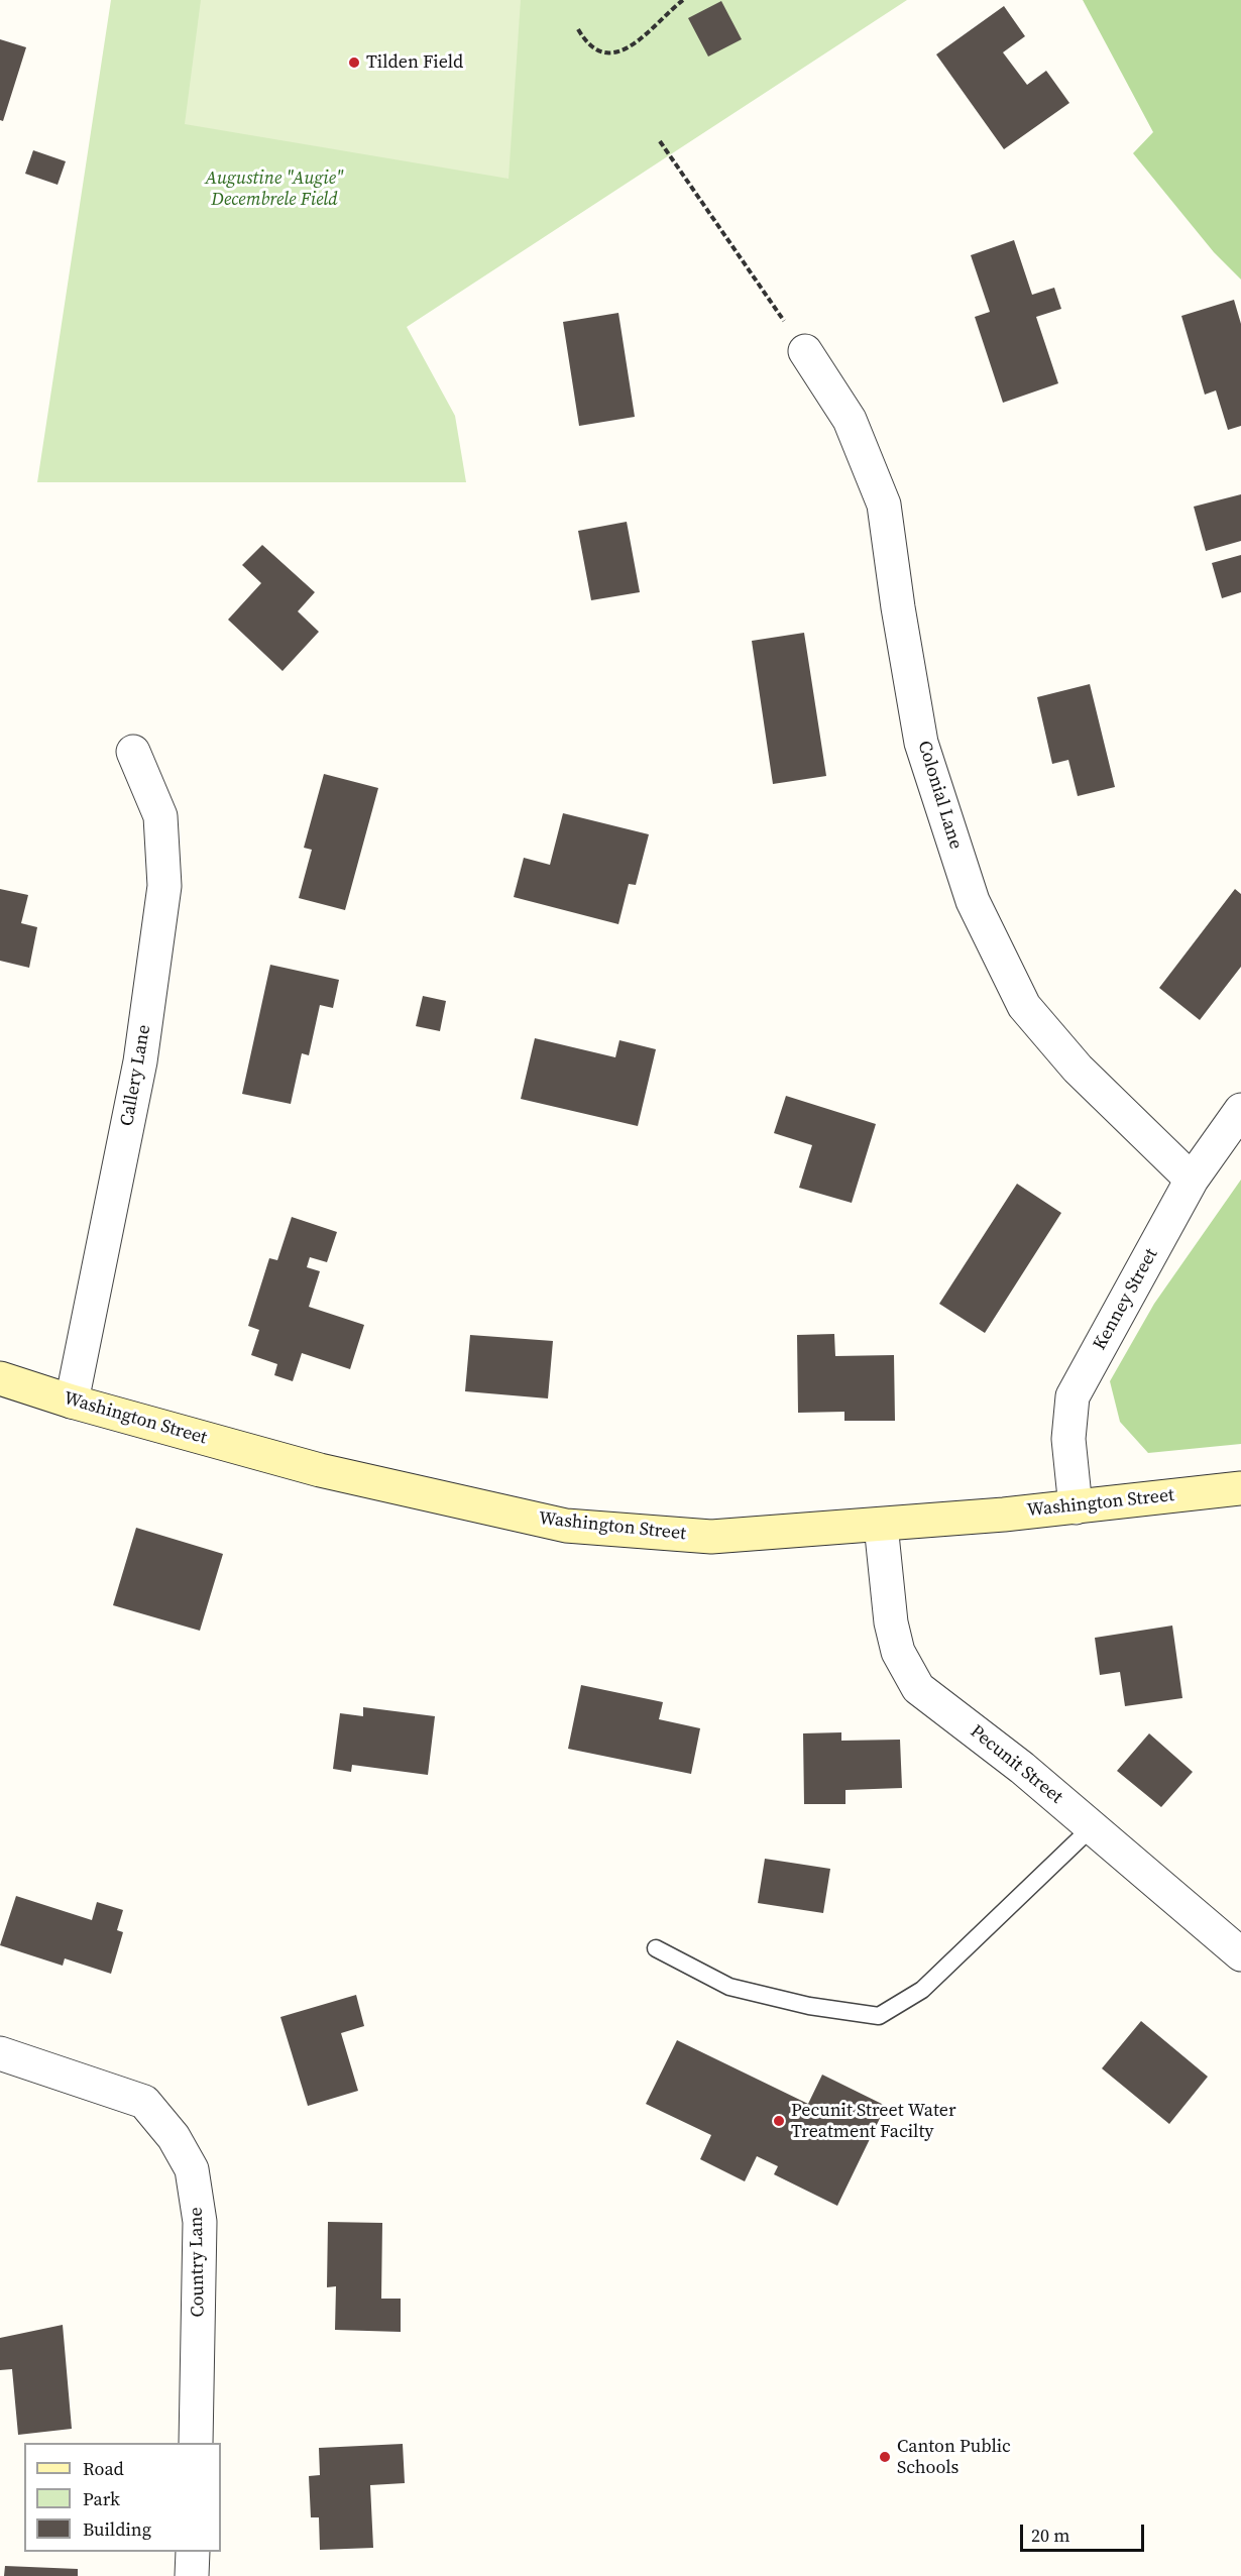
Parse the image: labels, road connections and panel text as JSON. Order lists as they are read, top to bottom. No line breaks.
{"streets":{"main road":["Washington Street"],"street":["Colonial Lane","Callery Lane","Kenney Street","Pecunit Street","Country Lane"]},"crossings":[["Colonial Lane","Kenney Street"],["Callery Lane","Washington Street"],["Kenney Street","Washington Street"],["Washington Street","Pecunit Street"]],"parks":["Augustine \"Augie\" Decembrele Field"],"places":["Tilden Field","Pecunit Street Water Treatment Facilty","Canton Public Schools"],"legend":["Road","Park","Building"],"scale_bar":"20 m"}
